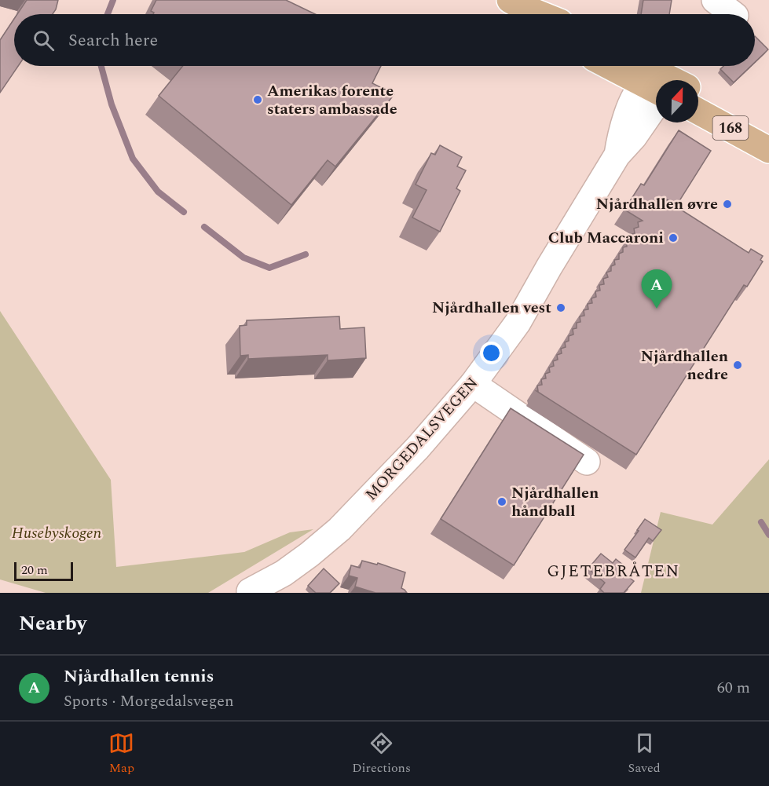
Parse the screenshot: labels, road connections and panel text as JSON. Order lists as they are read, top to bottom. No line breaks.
{"streets":{"main road":["168"],"street":["MORGEDALSVEGEN"]},"districts":["GJETEBRÅTEN"],"parks":["Husebyskogen"],"places":["Amerikas forente staters ambassade","Njårdhallen øvre","Club Maccaroni","Njårdhallen vest","Njårdhallen nedre","Njårdhallen håndball"],"scale_bar":"20 m","north":"top","page":{"search":"Search here","pins":"A","scale":"20 m","heading":"Nearby","list":[{"mark":"A","name":"Njårdhallen tennis","note":"Sports · Morgedalsvegen","value":"60 m"}],"nav":["Map","Directions","Saved"]}}
